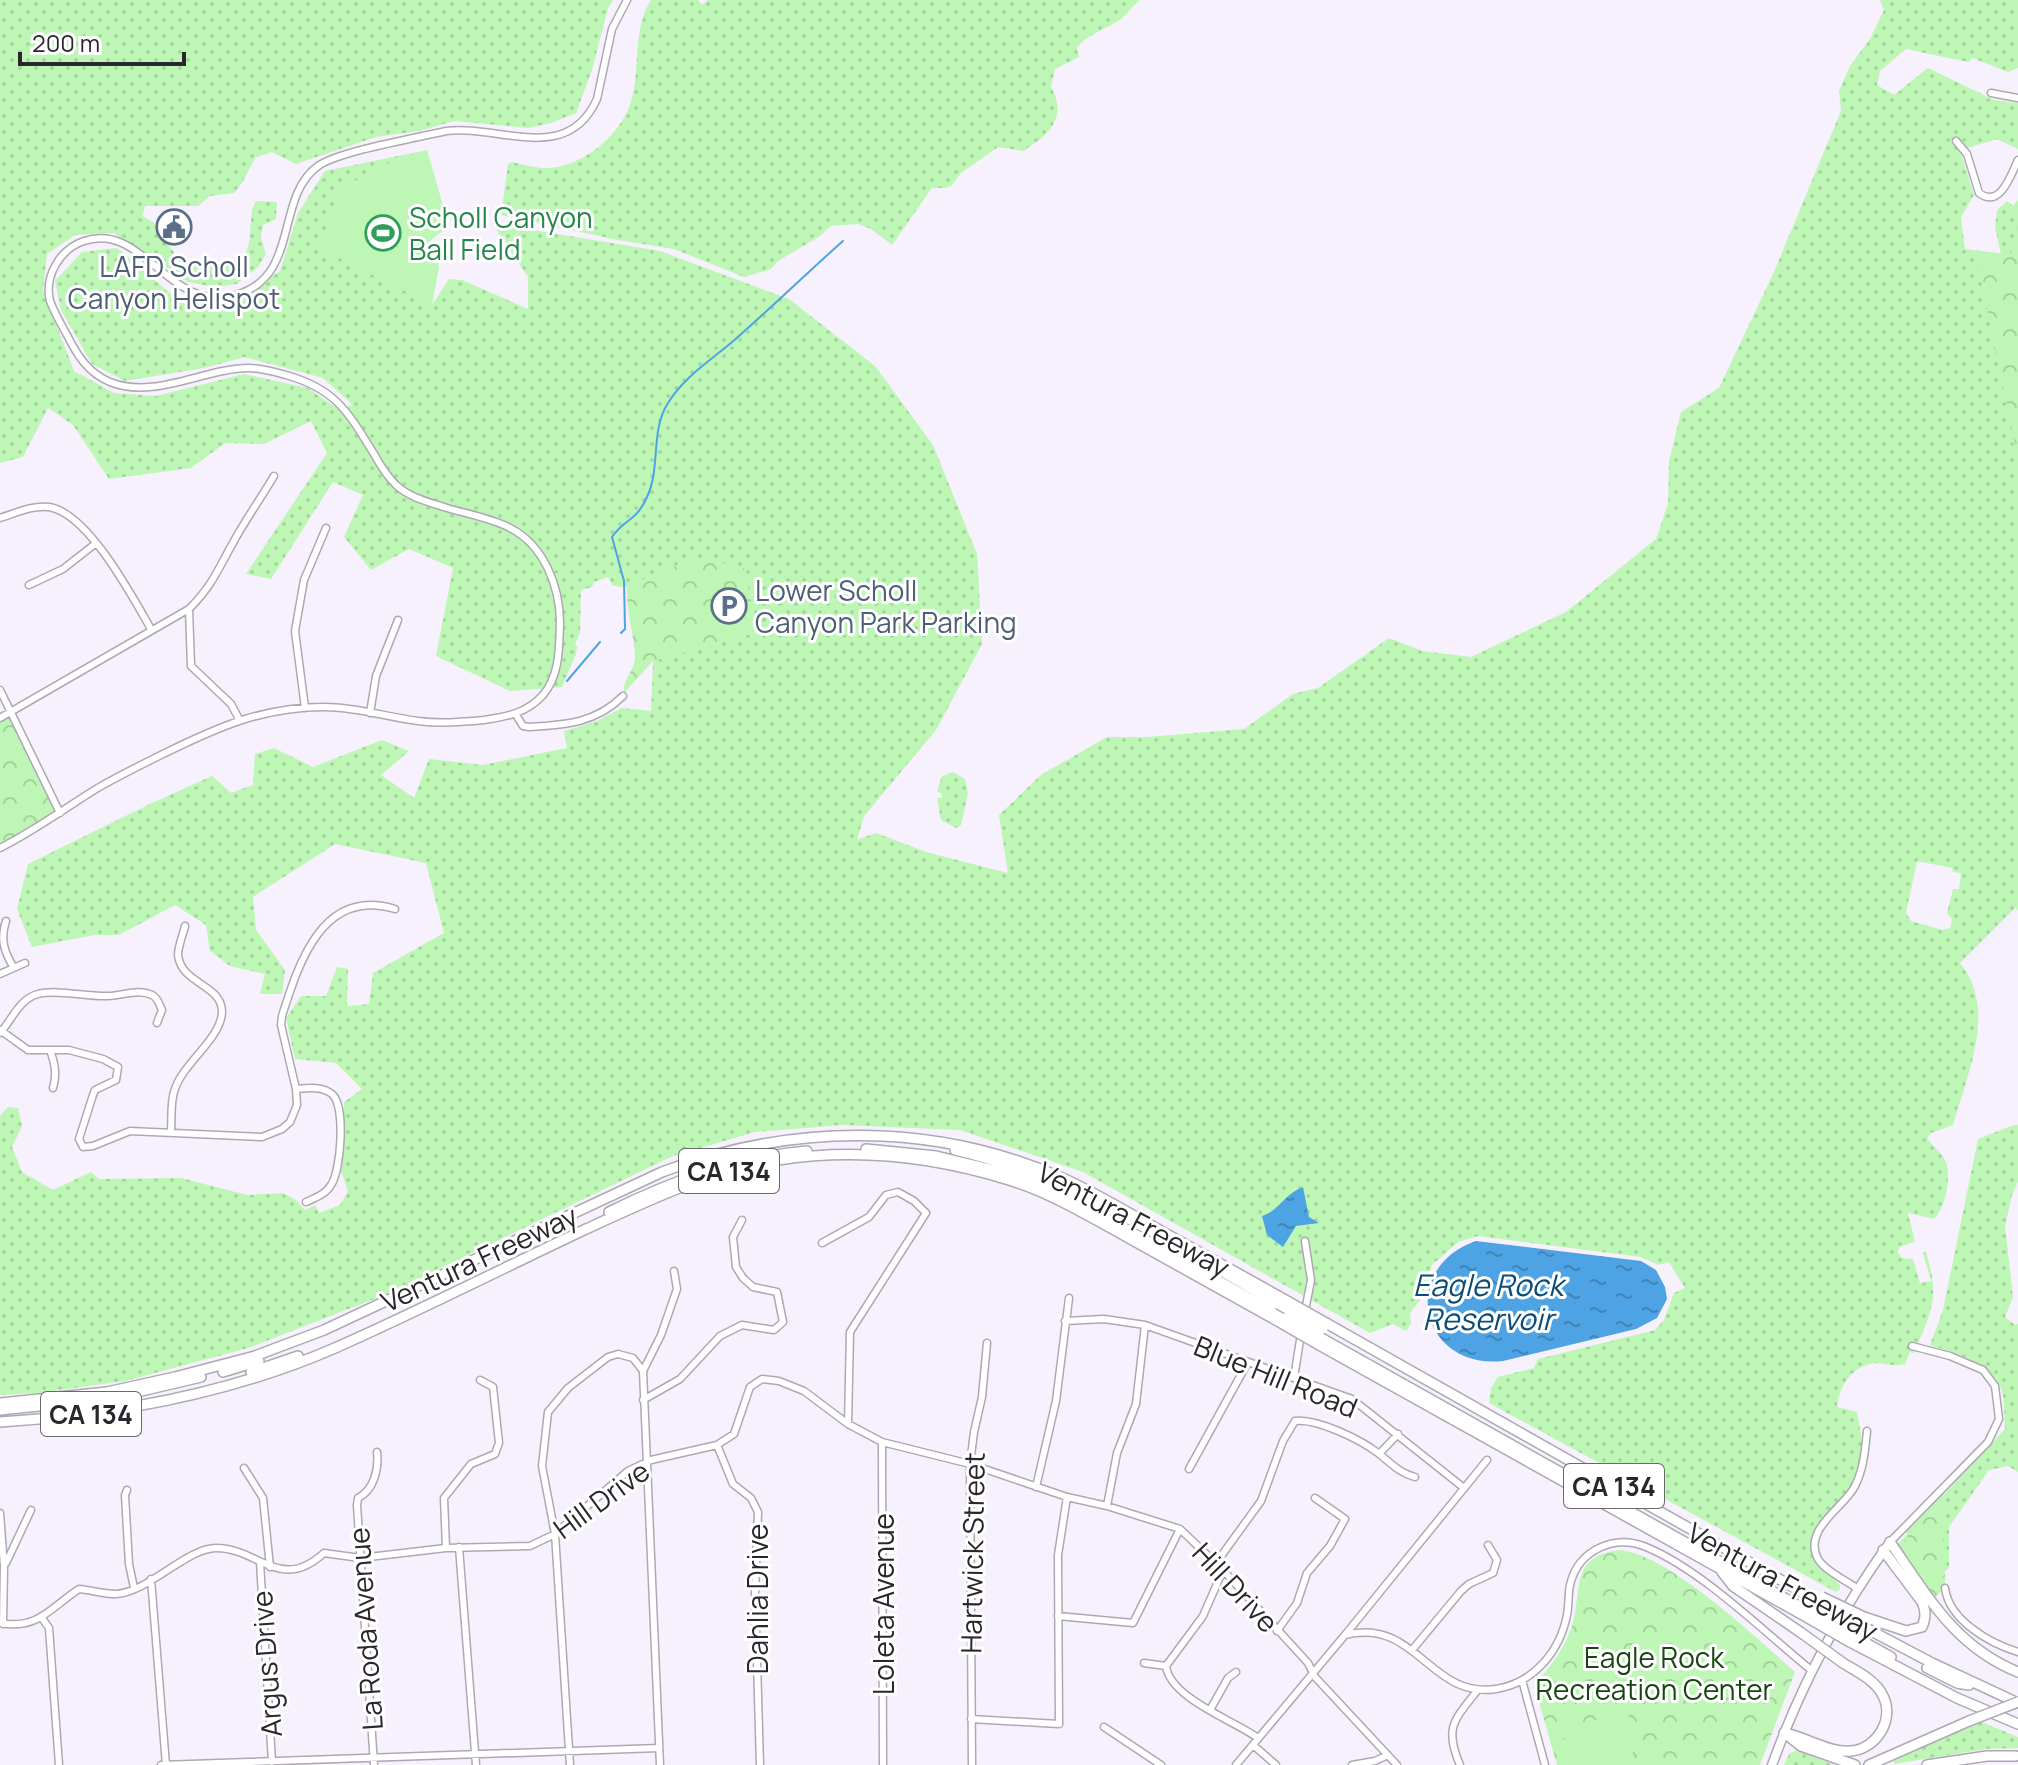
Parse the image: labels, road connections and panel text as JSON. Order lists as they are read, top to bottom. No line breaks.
{"streets":{"highway":["CA 134","Ventura Freeway"],"street":["Blue Hill Road","Hill Drive","Hartwick Street","Dahlia Drive","Loleta Avenue","La Roda Avenue","Argus Drive"]},"crossings":[["Hill Drive","Hartwick Street"],["Hill Drive","Dahlia Drive"],["Hill Drive","Loleta Avenue"],["Hill Drive","La Roda Avenue"],["Hill Drive","Argus Drive"]],"water":["Eagle Rock Reservoir"],"parks":["Eagle Rock Recreation Center"],"places":{"public building":["LAFD Scholl Canyon Helispot"],"sports":["Scholl Canyon Ball Field"],"parking":["Lower Scholl Canyon Park Parking"]},"scale_bar":"200 m"}
